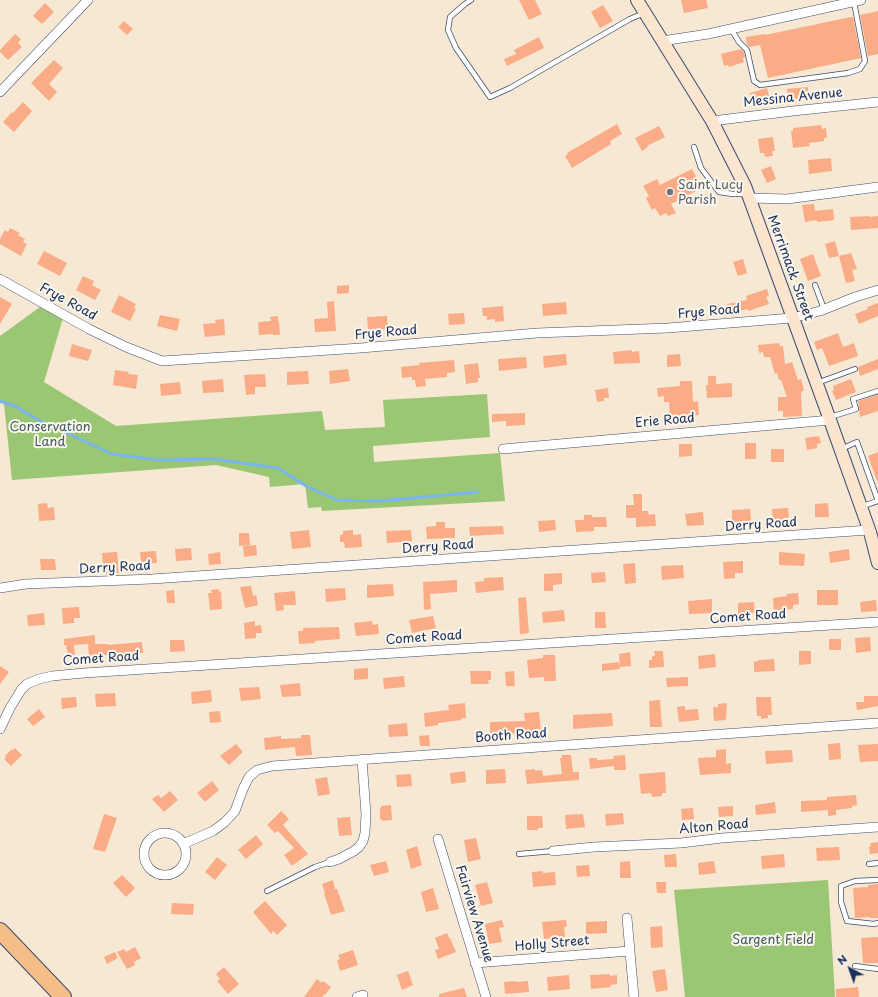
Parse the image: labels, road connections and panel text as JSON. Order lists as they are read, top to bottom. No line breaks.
{"streets":{"main road":["Merrimack Street"],"street":["Messina Avenue","Frye Road","Erie Road","Derry Road","Comet Road","Booth Road","Alton Road","Fairview Avenue","Holly Street"]},"crossings":[["Messina Avenue","Merrimack Street"],["Merrimack Street","Frye Road"],["Merrimack Street","Erie Road"],["Merrimack Street","Derry Road"],["Fairview Avenue","Holly Street"]],"parks":["Conservation Land","Sargent Field"],"places":["Saint Lucy Parish"],"north":"top left"}
